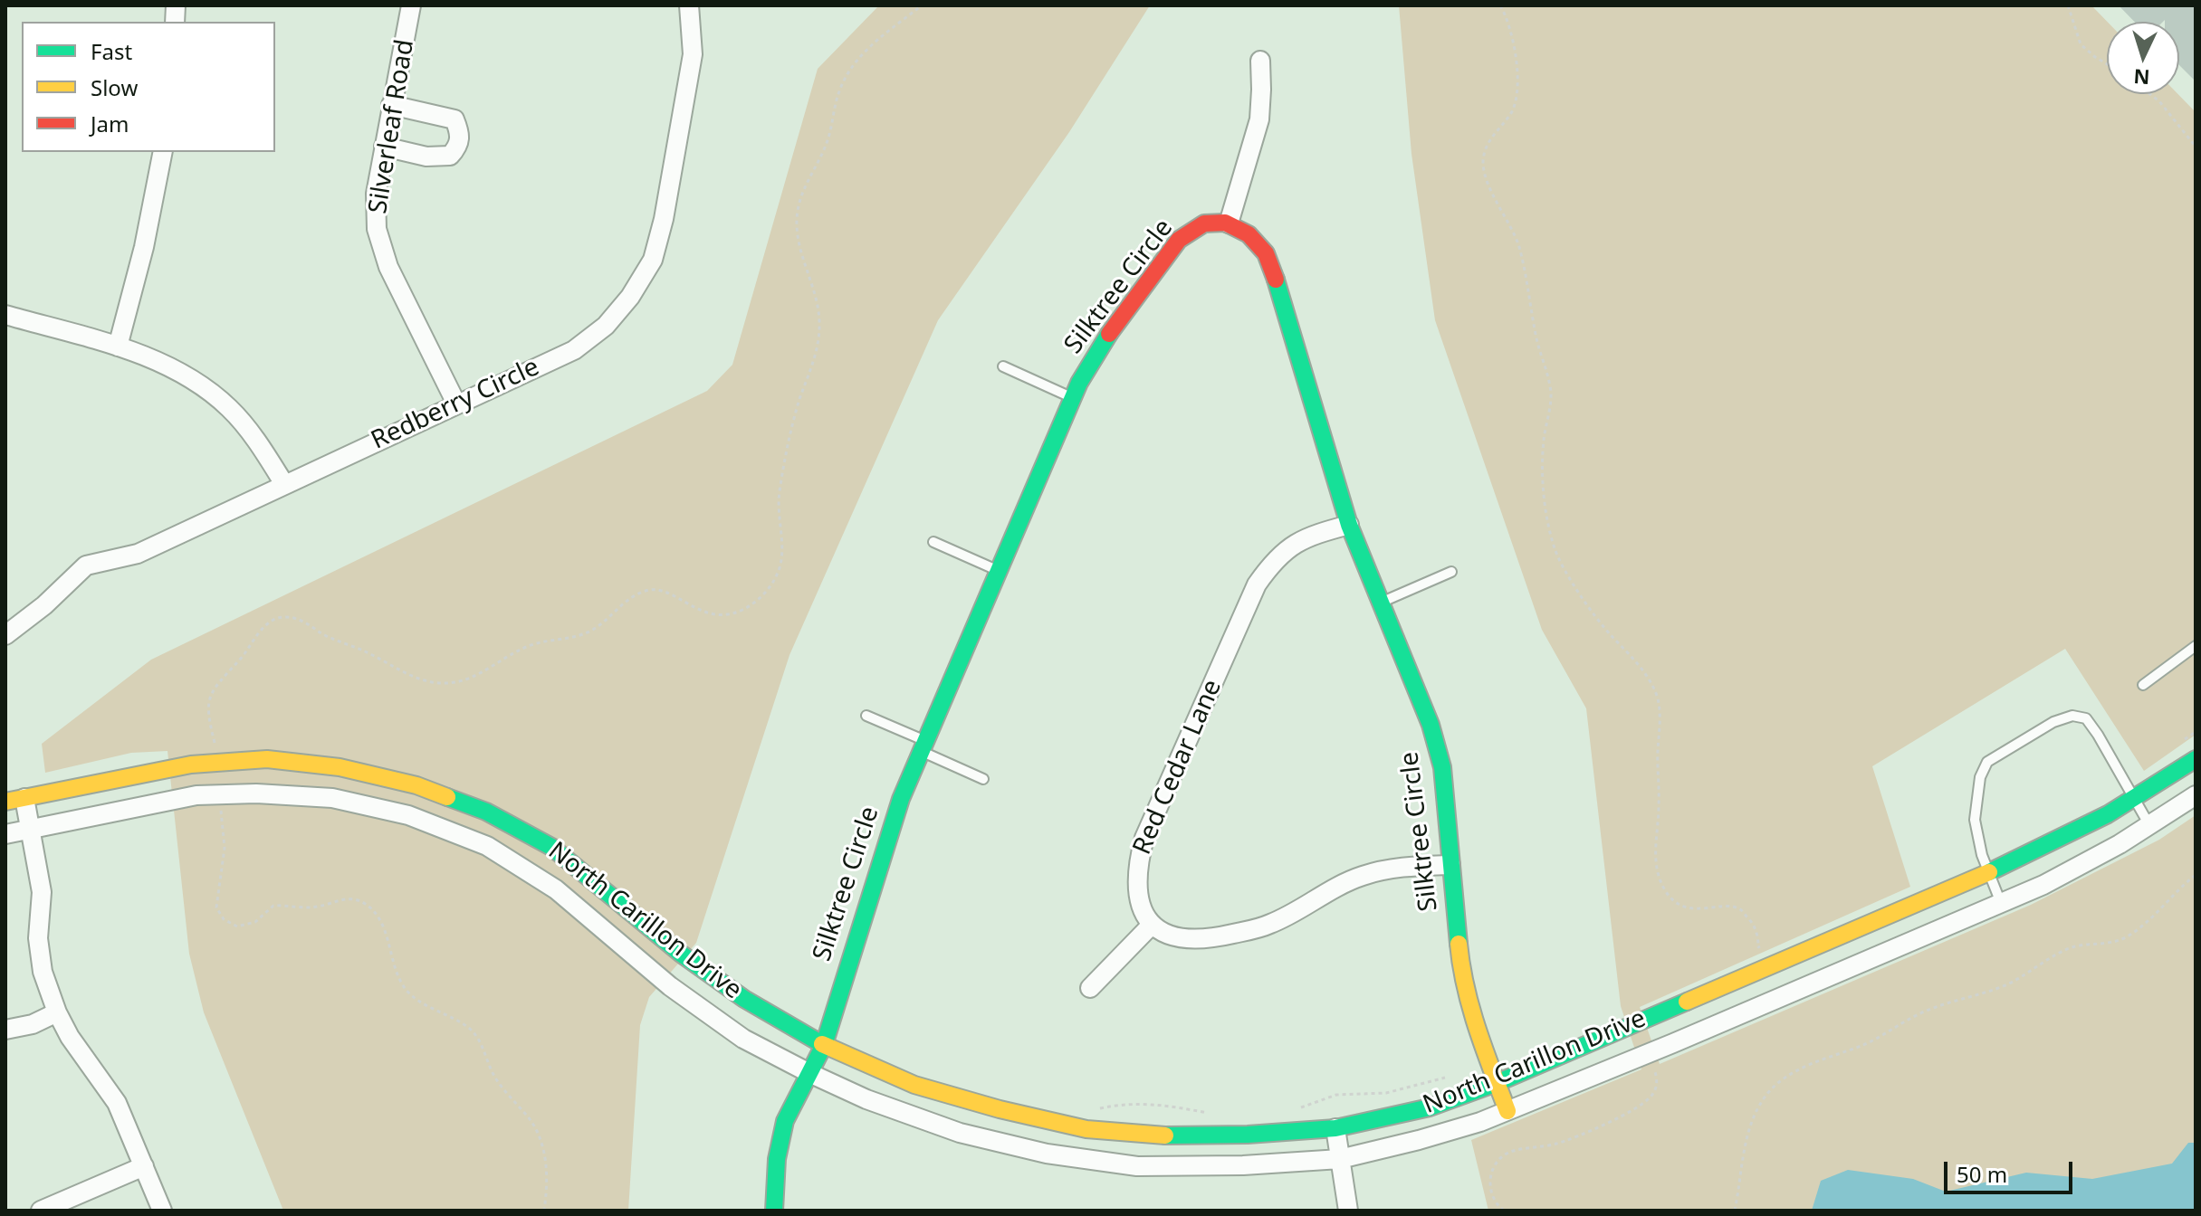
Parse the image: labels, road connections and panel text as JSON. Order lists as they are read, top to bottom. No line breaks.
{"streets":{"street":["Silverleaf Road","Silktree Circle","Redberry Circle","Red Cedar Lane","North Carillon Drive"]},"crossings":[["Silverleaf Road","Redberry Circle"],["Silktree Circle","Red Cedar Lane"],["Silktree Circle","North Carillon Drive"]],"legend":["Fast","Slow","Jam"],"scale_bar":"50 m","north":"bottom"}
